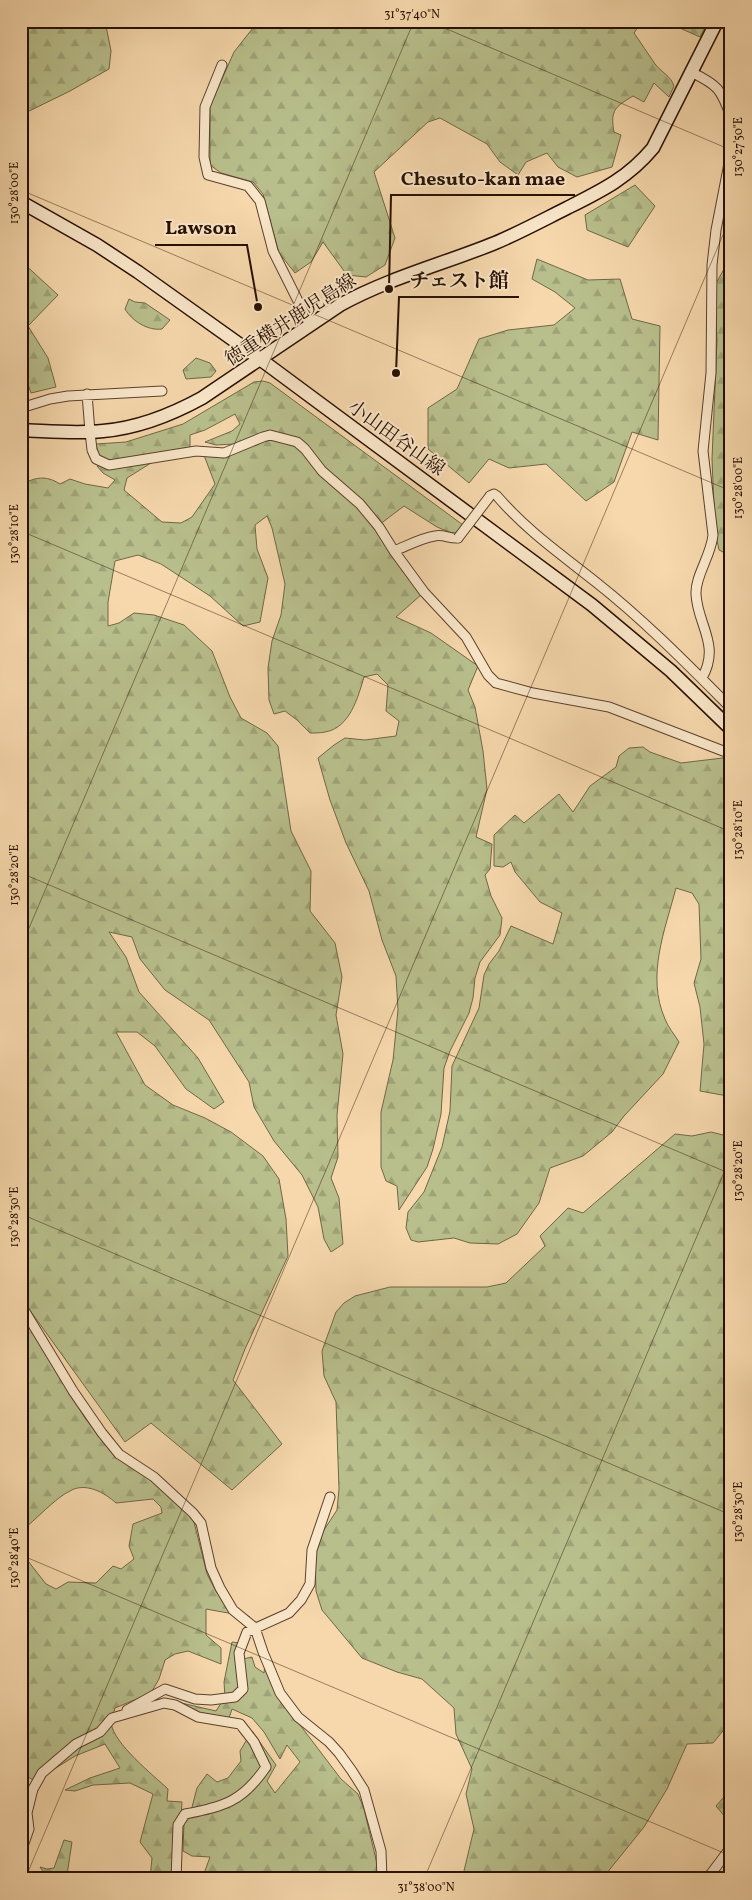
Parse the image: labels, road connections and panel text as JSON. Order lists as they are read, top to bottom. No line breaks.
{"streets":{"main road":["徳重横井鹿児島線","小山田谷山線"]},"crossings":[["徳重横井鹿児島線","小山田谷山線"]],"places":["Chesuto-kan mae","Lawson","チェスト館"],"coordinates":["31°37'40\"N","130°27'50\"E","130°28'00\"E","130°28'10\"E","130°28'20\"E","130°28'30\"E","130°28'40\"E","31°38'00\"N"]}
